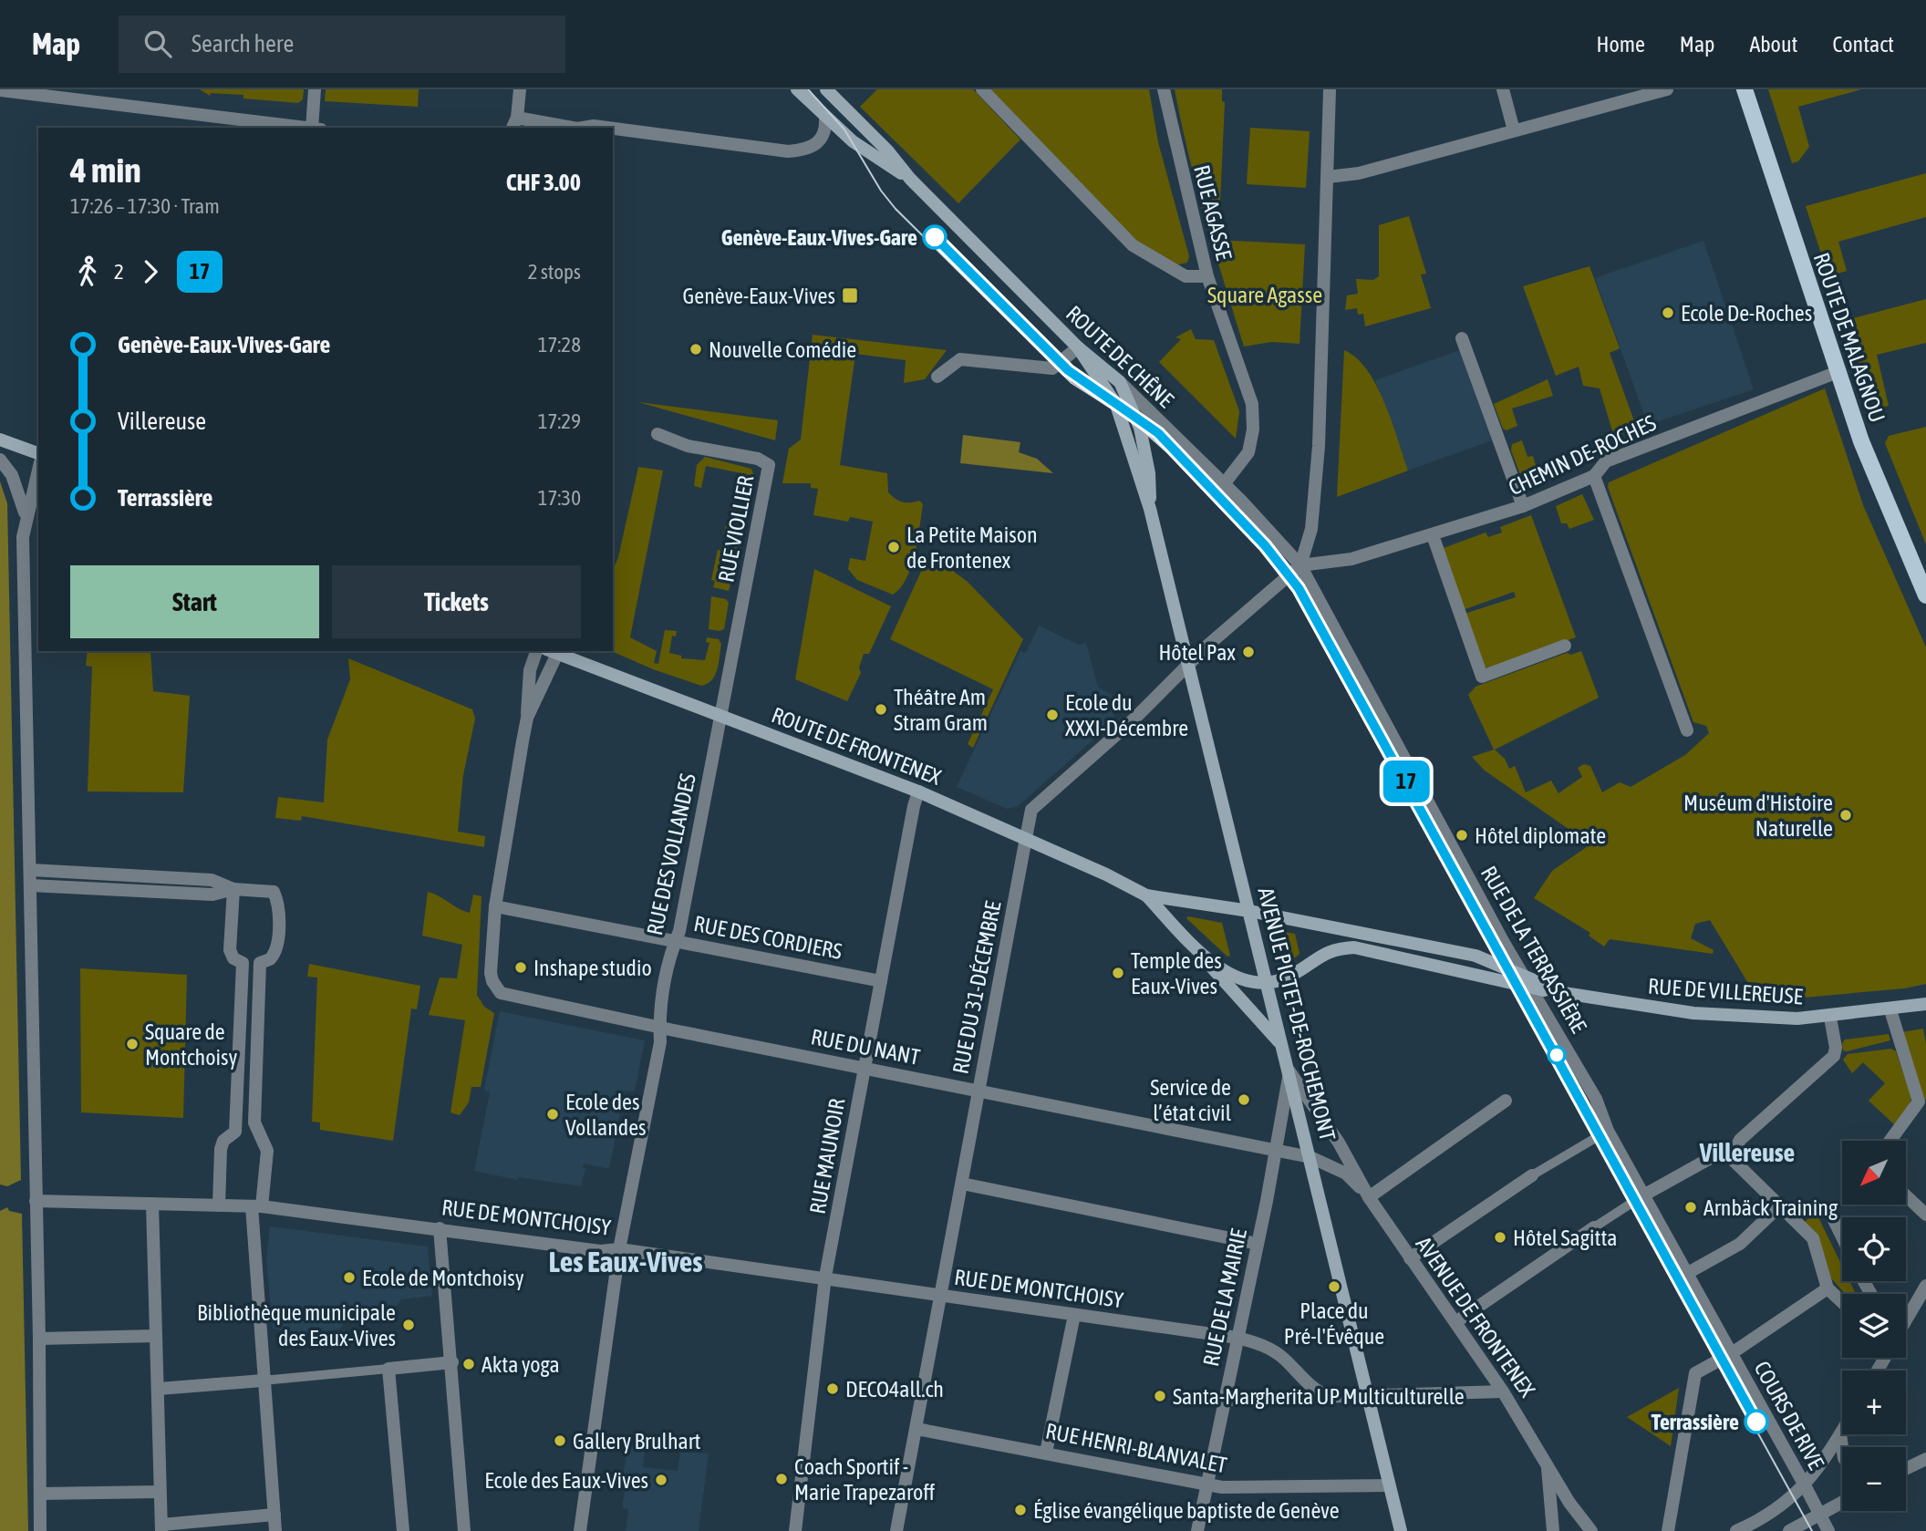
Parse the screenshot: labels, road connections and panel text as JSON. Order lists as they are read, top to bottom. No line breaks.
{"streets":{"main road":["ROUTE DE MALAGNOU","ROUTE DE CHÊNE","ROUTE DE FRONTENEX","RUE DE VILLEREUSE","AVENUE PICTET-DE-ROCHEMONT"],"street":["RUE AGASSE","CHEMIN DE-ROCHES","RUE VIOLLIER","RUE DES VOLLANDES","RUE DES CORDIERS","RUE DE LA TERRASSIÈRE","RUE DU 31-DÉCEMBRE","RUE DU NANT","RUE MAUNOIR","RUE DE MONTCHOISY","RUE DE LA MAIRIE","AVENUE DE FRONTENEX","COURS DE RIVE","RUE HENRI-BLANVALET"]},"crossings":[["RUE AGASSE","ROUTE DE CHÊNE"],["ROUTE DE MALAGNOU","CHEMIN DE-ROCHES"],["ROUTE DE CHÊNE","CHEMIN DE-ROCHES"],["ROUTE DE CHÊNE","RUE DE LA TERRASSIÈRE"],["ROUTE DE CHÊNE","RUE DU 31-DÉCEMBRE"],["ROUTE DE CHÊNE","AVENUE PICTET-DE-ROCHEMONT"],["CHEMIN DE-ROCHES","RUE DE LA TERRASSIÈRE"],["CHEMIN DE-ROCHES","RUE DU 31-DÉCEMBRE"],["RUE VIOLLIER","ROUTE DE FRONTENEX"],["RUE VIOLLIER","RUE DES VOLLANDES"],["ROUTE DE FRONTENEX","RUE DES VOLLANDES"],["ROUTE DE FRONTENEX","RUE DU 31-DÉCEMBRE"],["ROUTE DE FRONTENEX","RUE MAUNOIR"],["RUE DES VOLLANDES","RUE DES CORDIERS"],["RUE DES VOLLANDES","RUE DU NANT"],["RUE DES VOLLANDES","RUE DE MONTCHOISY"],["RUE DES CORDIERS","RUE DU NANT"],["RUE DES CORDIERS","RUE MAUNOIR"],["RUE DE LA TERRASSIÈRE","RUE DU 31-DÉCEMBRE"],["RUE DE LA TERRASSIÈRE","RUE DE VILLEREUSE"],["RUE DE LA TERRASSIÈRE","COURS DE RIVE"],["RUE DU 31-DÉCEMBRE","AVENUE PICTET-DE-ROCHEMONT"],["RUE DU 31-DÉCEMBRE","RUE DU NANT"],["RUE DU 31-DÉCEMBRE","RUE DE MONTCHOISY"],["RUE DU 31-DÉCEMBRE","RUE HENRI-BLANVALET"],["AVENUE PICTET-DE-ROCHEMONT","RUE DU NANT"],["AVENUE PICTET-DE-ROCHEMONT","RUE DE LA MAIRIE"],["AVENUE PICTET-DE-ROCHEMONT","AVENUE DE FRONTENEX"],["AVENUE PICTET-DE-ROCHEMONT","RUE HENRI-BLANVALET"],["RUE DU NANT","RUE MAUNOIR"],["RUE DU NANT","RUE DE LA MAIRIE"],["RUE DU NANT","AVENUE DE FRONTENEX"],["RUE MAUNOIR","RUE DE MONTCHOISY"],["RUE DE MONTCHOISY","RUE DE LA MAIRIE"],["RUE DE LA MAIRIE","AVENUE DE FRONTENEX"],["RUE DE LA MAIRIE","RUE HENRI-BLANVALET"]],"districts":["Villereuse","Les Eaux-Vives"],"parks":["Square Agasse"],"places":{"other":["Genève-Eaux-Vives-Gare","Ecole De-Roches","Nouvelle Comédie","La Petite Maison de Frontenex","Hôtel Pax","Théâtre Am Stram Gram","Ecole du XXXI-Décembre","Muséum d'Histoire Naturelle","Hôtel diplomate","Inshape studio","Temple des Eaux-Vives","Square de Montchoisy","Service de l’état civil","Ecole des Vollandes","Arnbäck Training","Hôtel Sagitta","Ecole de Montchoisy","Place du Pré-l'Évêque","Bibliothèque municipale des Eaux-Vives","Akta yoga","DECO4all.ch","Santa-Margherita UP Multiculturelle","Terrassière","Gallery Brulhart","Coach Sportif - Marie Trapezaroff","Ecole des Eaux-Vives","Église évangélique baptiste de Genève"],"transit":["Genève-Eaux-Vives"]},"lines":["tram line 17"],"north":"bottom left","page":{"header":"Map","search":"Search here","nav":["Home","Map","About","Contact"],"on_map":"17","heading":["4 min","17:26 – 17:30 · Tram","CHF 3.00"],"legs":["2","17","2 stops"],"list":[{"name":"Genève-Eaux-Vives-Gare","value":"17:28"},{"name":"Villereuse","value":"17:29"},{"name":"Terrassière","value":"17:30"}],"buttons":["Start","Tickets"],"map_buttons":["+","−"]}}
